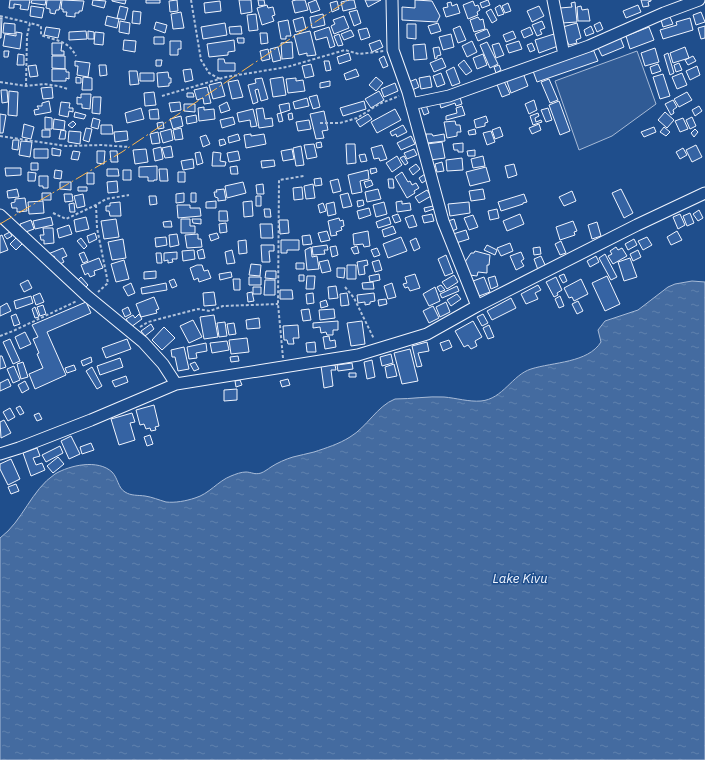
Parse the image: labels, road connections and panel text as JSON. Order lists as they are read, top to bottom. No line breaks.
{"water":["Lake Kivu"]}
